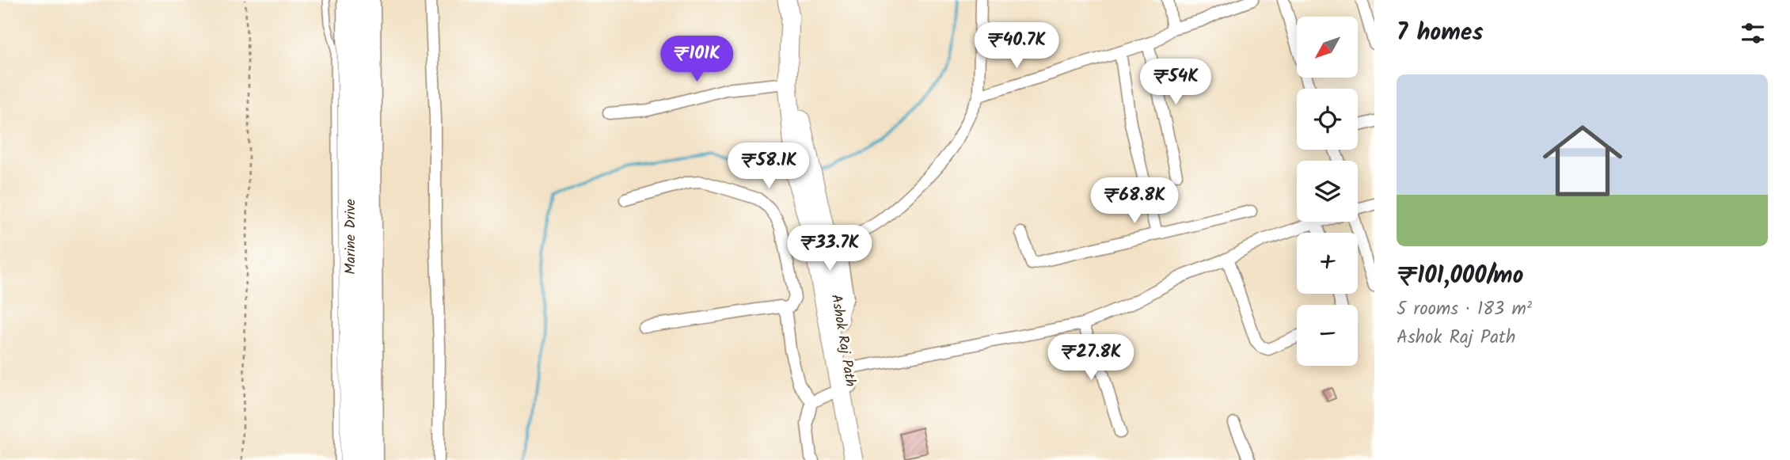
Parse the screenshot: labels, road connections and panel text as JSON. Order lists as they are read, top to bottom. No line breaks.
{"streets":{"highway":["Marine Drive"],"main road":["Ashok Raj Path"]},"north":"bottom left","page":{"heading":"7 homes","map_buttons":["+","−"],"price":["₹40.7K","₹101K","₹54K","₹58.1K","₹68.8K","₹33.7K","₹27.8K"],"list":[{"name":"₹101,000/mo","note":"5 rooms · 183 m² · Ashok Raj Path"}]}}
